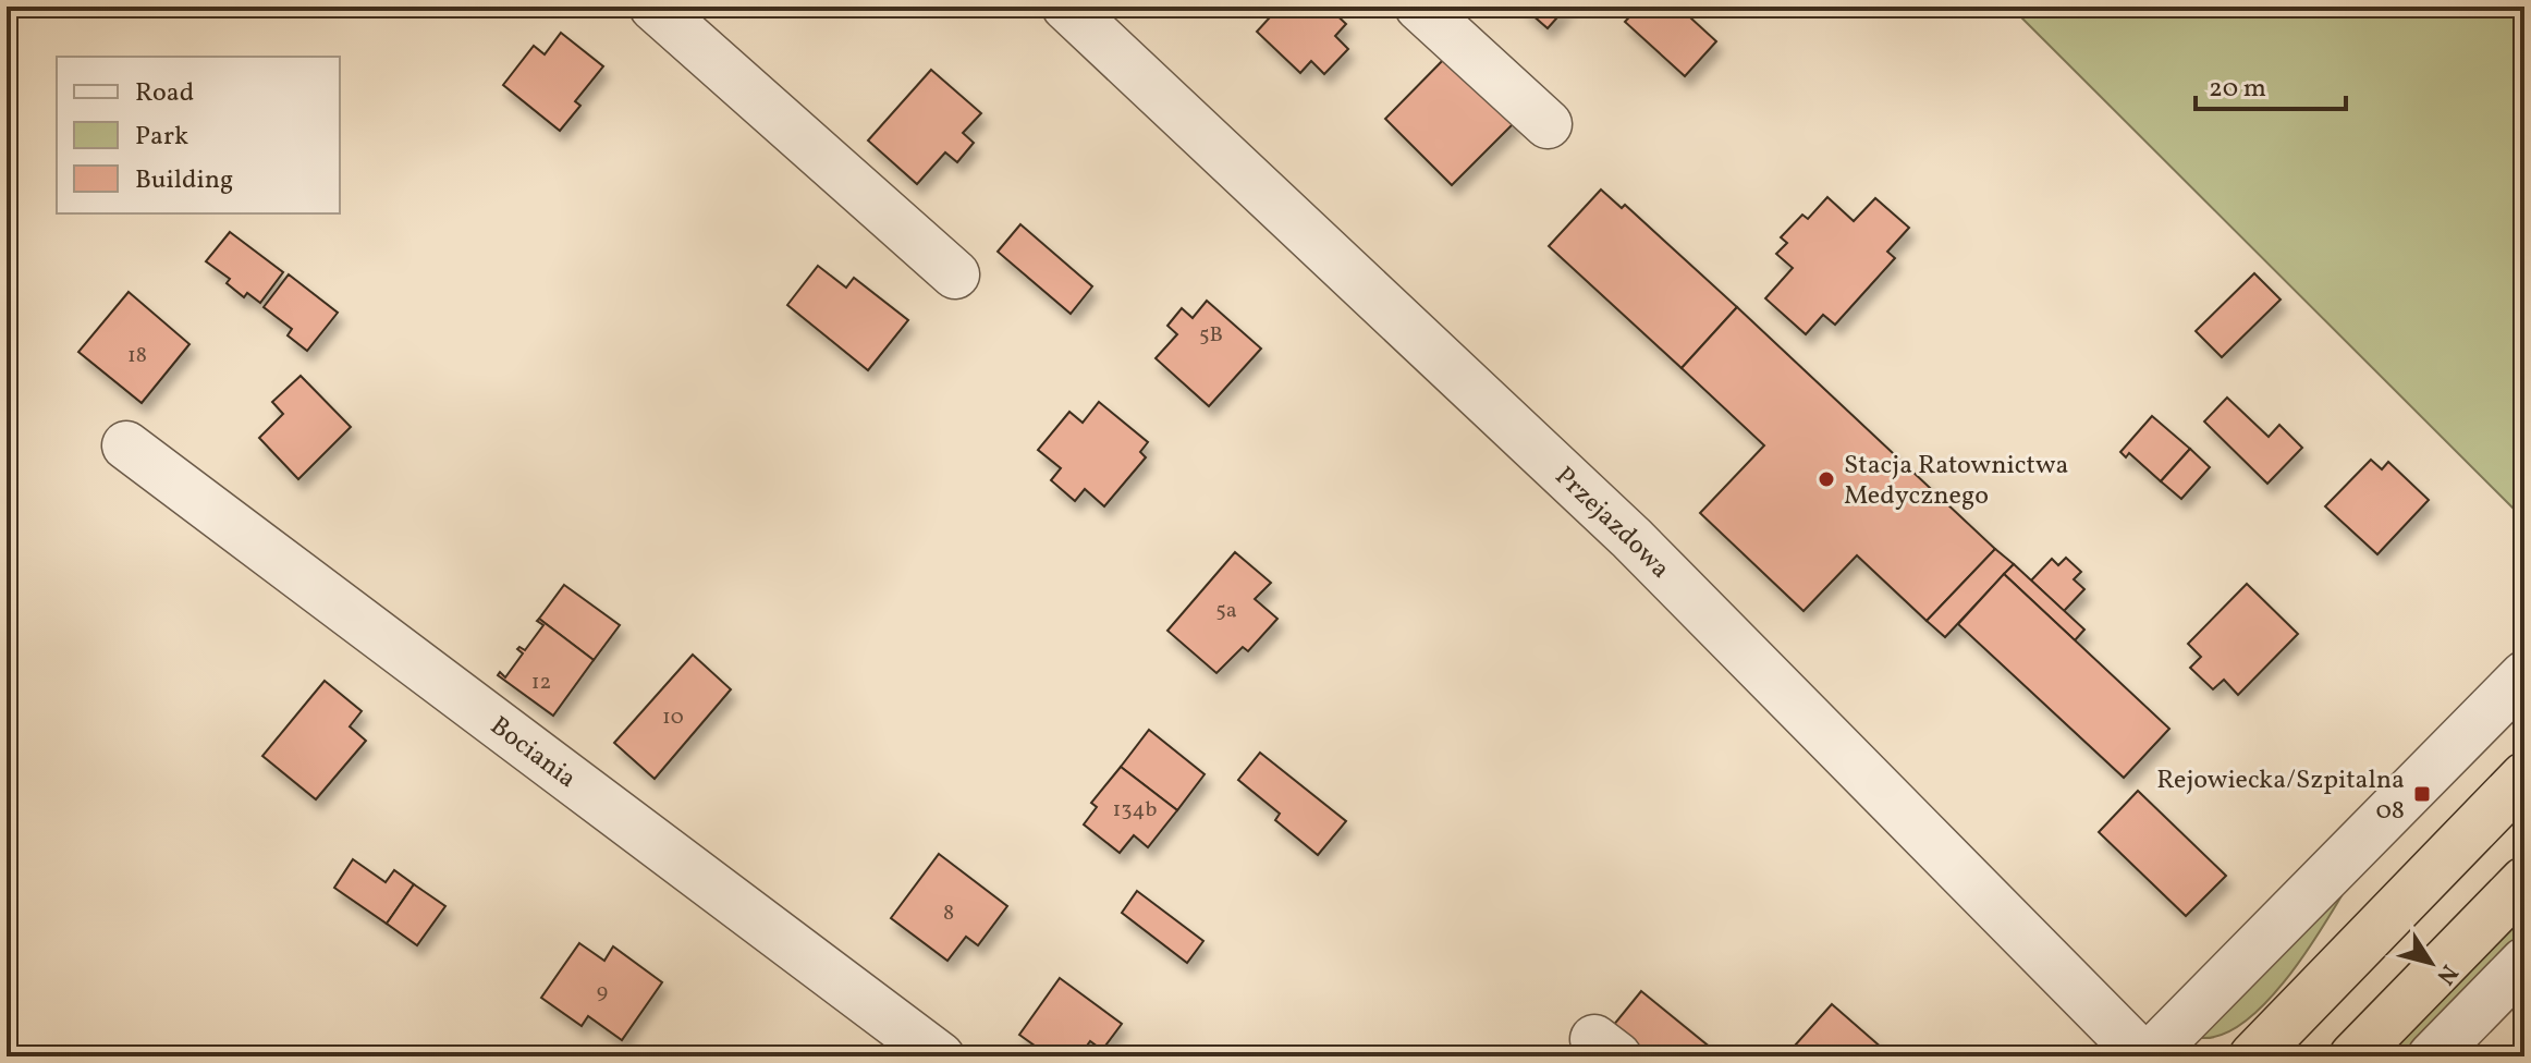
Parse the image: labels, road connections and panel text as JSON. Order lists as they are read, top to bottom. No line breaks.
{"streets":{"street":["Przejazdowa","Bociania"]},"places":{"other":["Stacja Ratownictwa Medycznego"],"transit":["Rejowiecka/Szpitalna 08"]},"house_numbers":["5B","18","5a","12","10","134b","8","9"],"legend":["Road","Park","Building"],"scale_bar":"20 m","north":"bottom right"}
